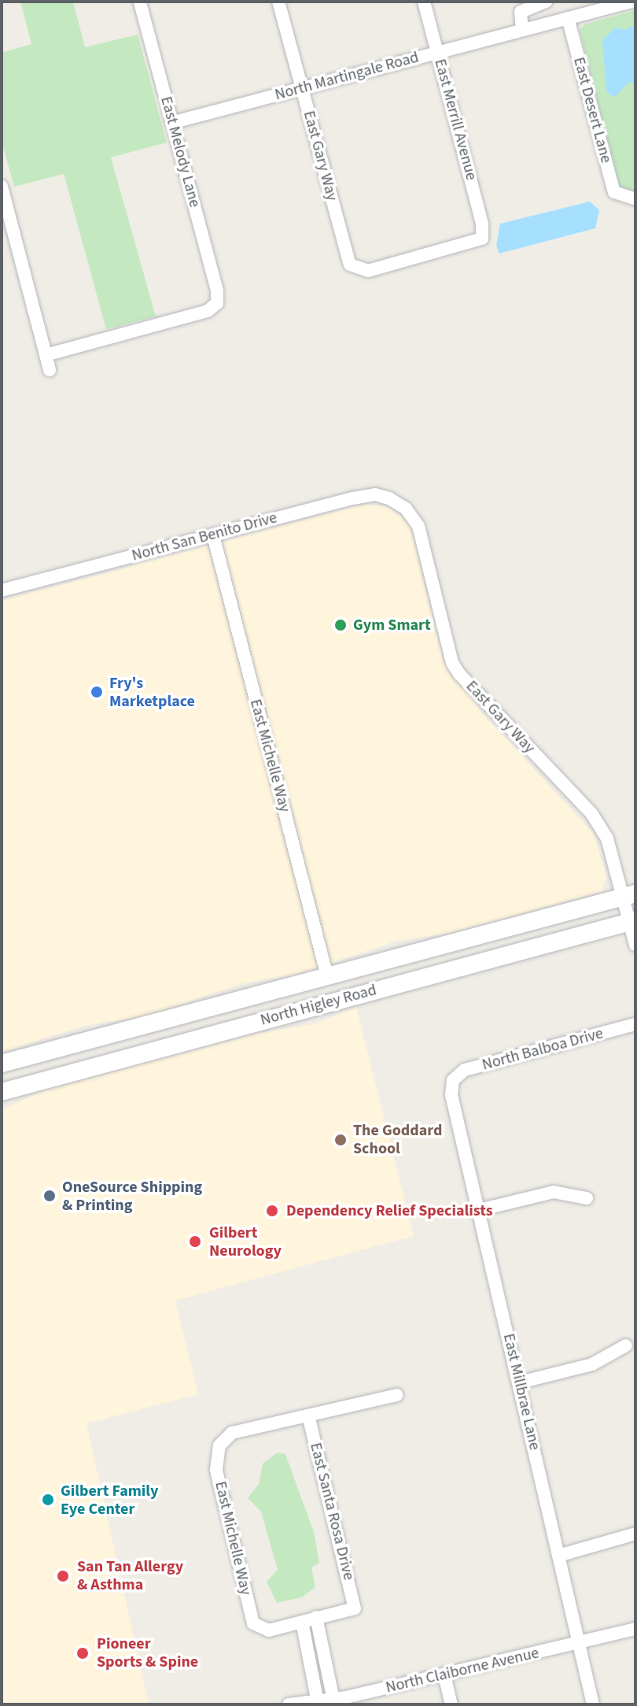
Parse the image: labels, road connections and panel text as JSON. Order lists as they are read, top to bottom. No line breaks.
{"streets":{"main road":["North Higley Road"],"street":["North Martingale Road","East Desert Lane","East Merrill Avenue","East Melody Lane","East Gary Way","North San Benito Drive","East Michelle Way","North Balboa Drive","East Millbrae Lane","East Santa Rosa Drive","North Claiborne Avenue"]},"crossings":[["North Martingale Road","East Desert Lane"],["North Martingale Road","East Merrill Avenue"],["North Martingale Road","East Melody Lane"],["North Martingale Road","East Gary Way"],["East Merrill Avenue","East Gary Way"],["East Gary Way","North San Benito Drive"],["East Gary Way","North Higley Road"],["North San Benito Drive","East Michelle Way"],["East Michelle Way","North Higley Road"],["East Michelle Way","East Santa Rosa Drive"],["North Balboa Drive","East Millbrae Lane"],["East Millbrae Lane","North Claiborne Avenue"]],"places":["Gym Smart","Fry's Marketplace","The Goddard School","OneSource Shipping & Printing","Dependency Relief Specialists","Gilbert Neurology","Gilbert Family Eye Center","San Tan Allergy & Asthma","Pioneer Sports & Spine"]}
